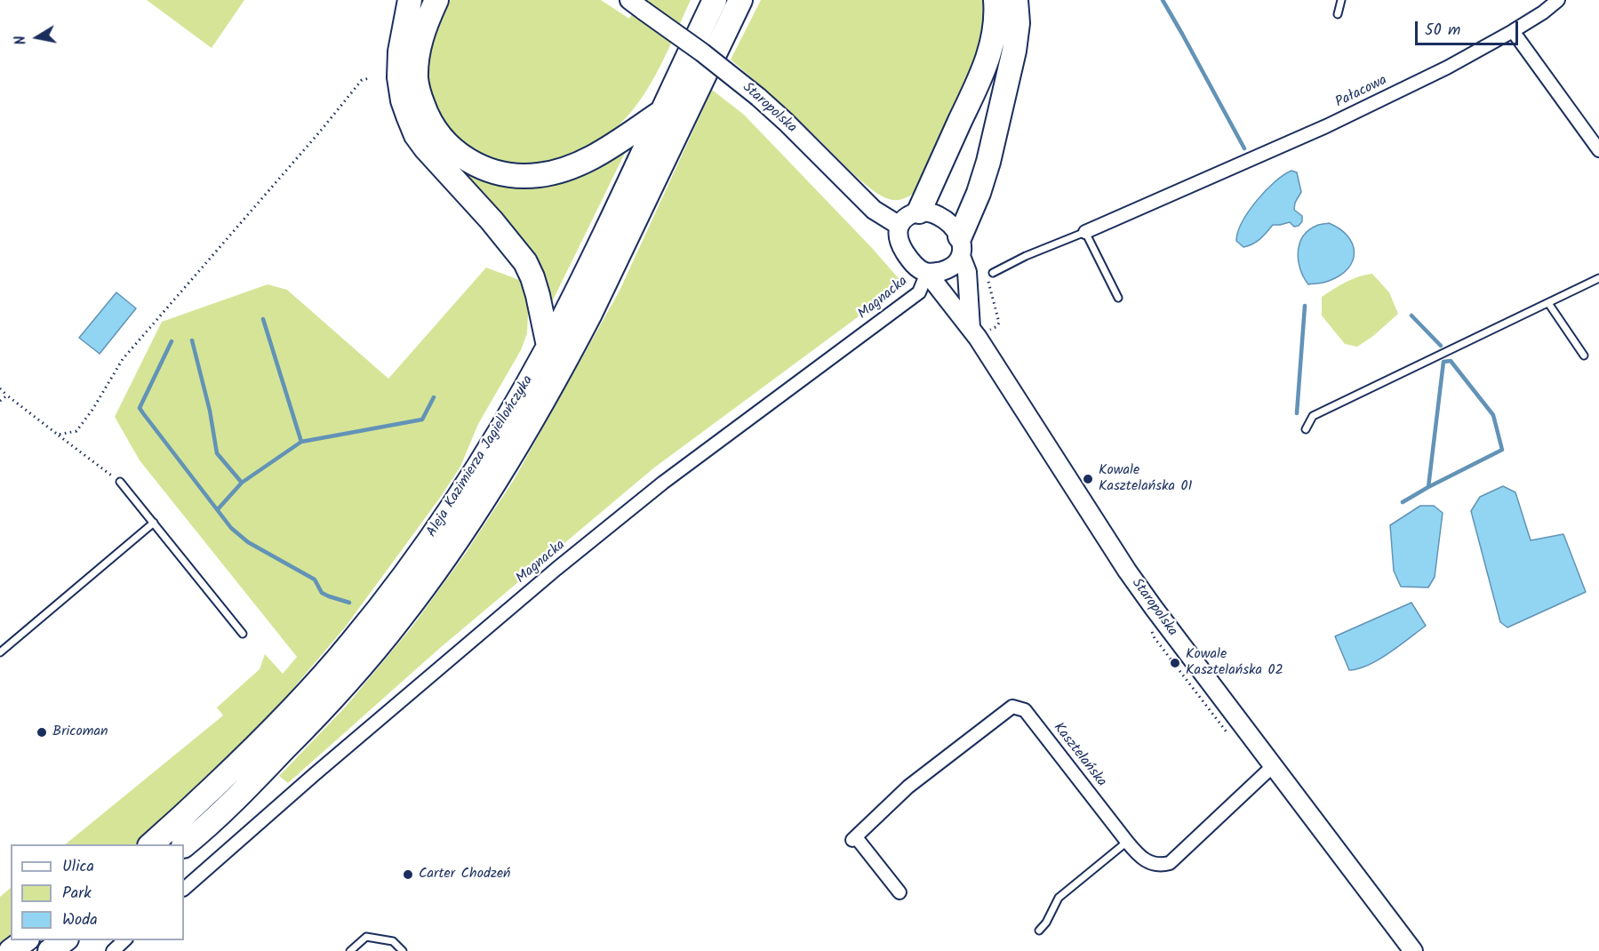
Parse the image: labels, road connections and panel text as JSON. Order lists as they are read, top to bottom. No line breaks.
{"streets":{"highway":["Aleja Kazimierza Jagiellończyka"],"main road":["Staropolska"],"street":["Pałacowa","Magnacka","Kasztelańska"]},"crossings":[["Staropolska","Magnacka"],["Staropolska","Kasztelańska"]],"places":["Kowale Kasztelańska 01","Kowale Kasztelańska 02","Bricoman","Carter Chodzeń"],"legend":["Ulica","Park","Woda"],"scale_bar":"50 m","north":"left"}
